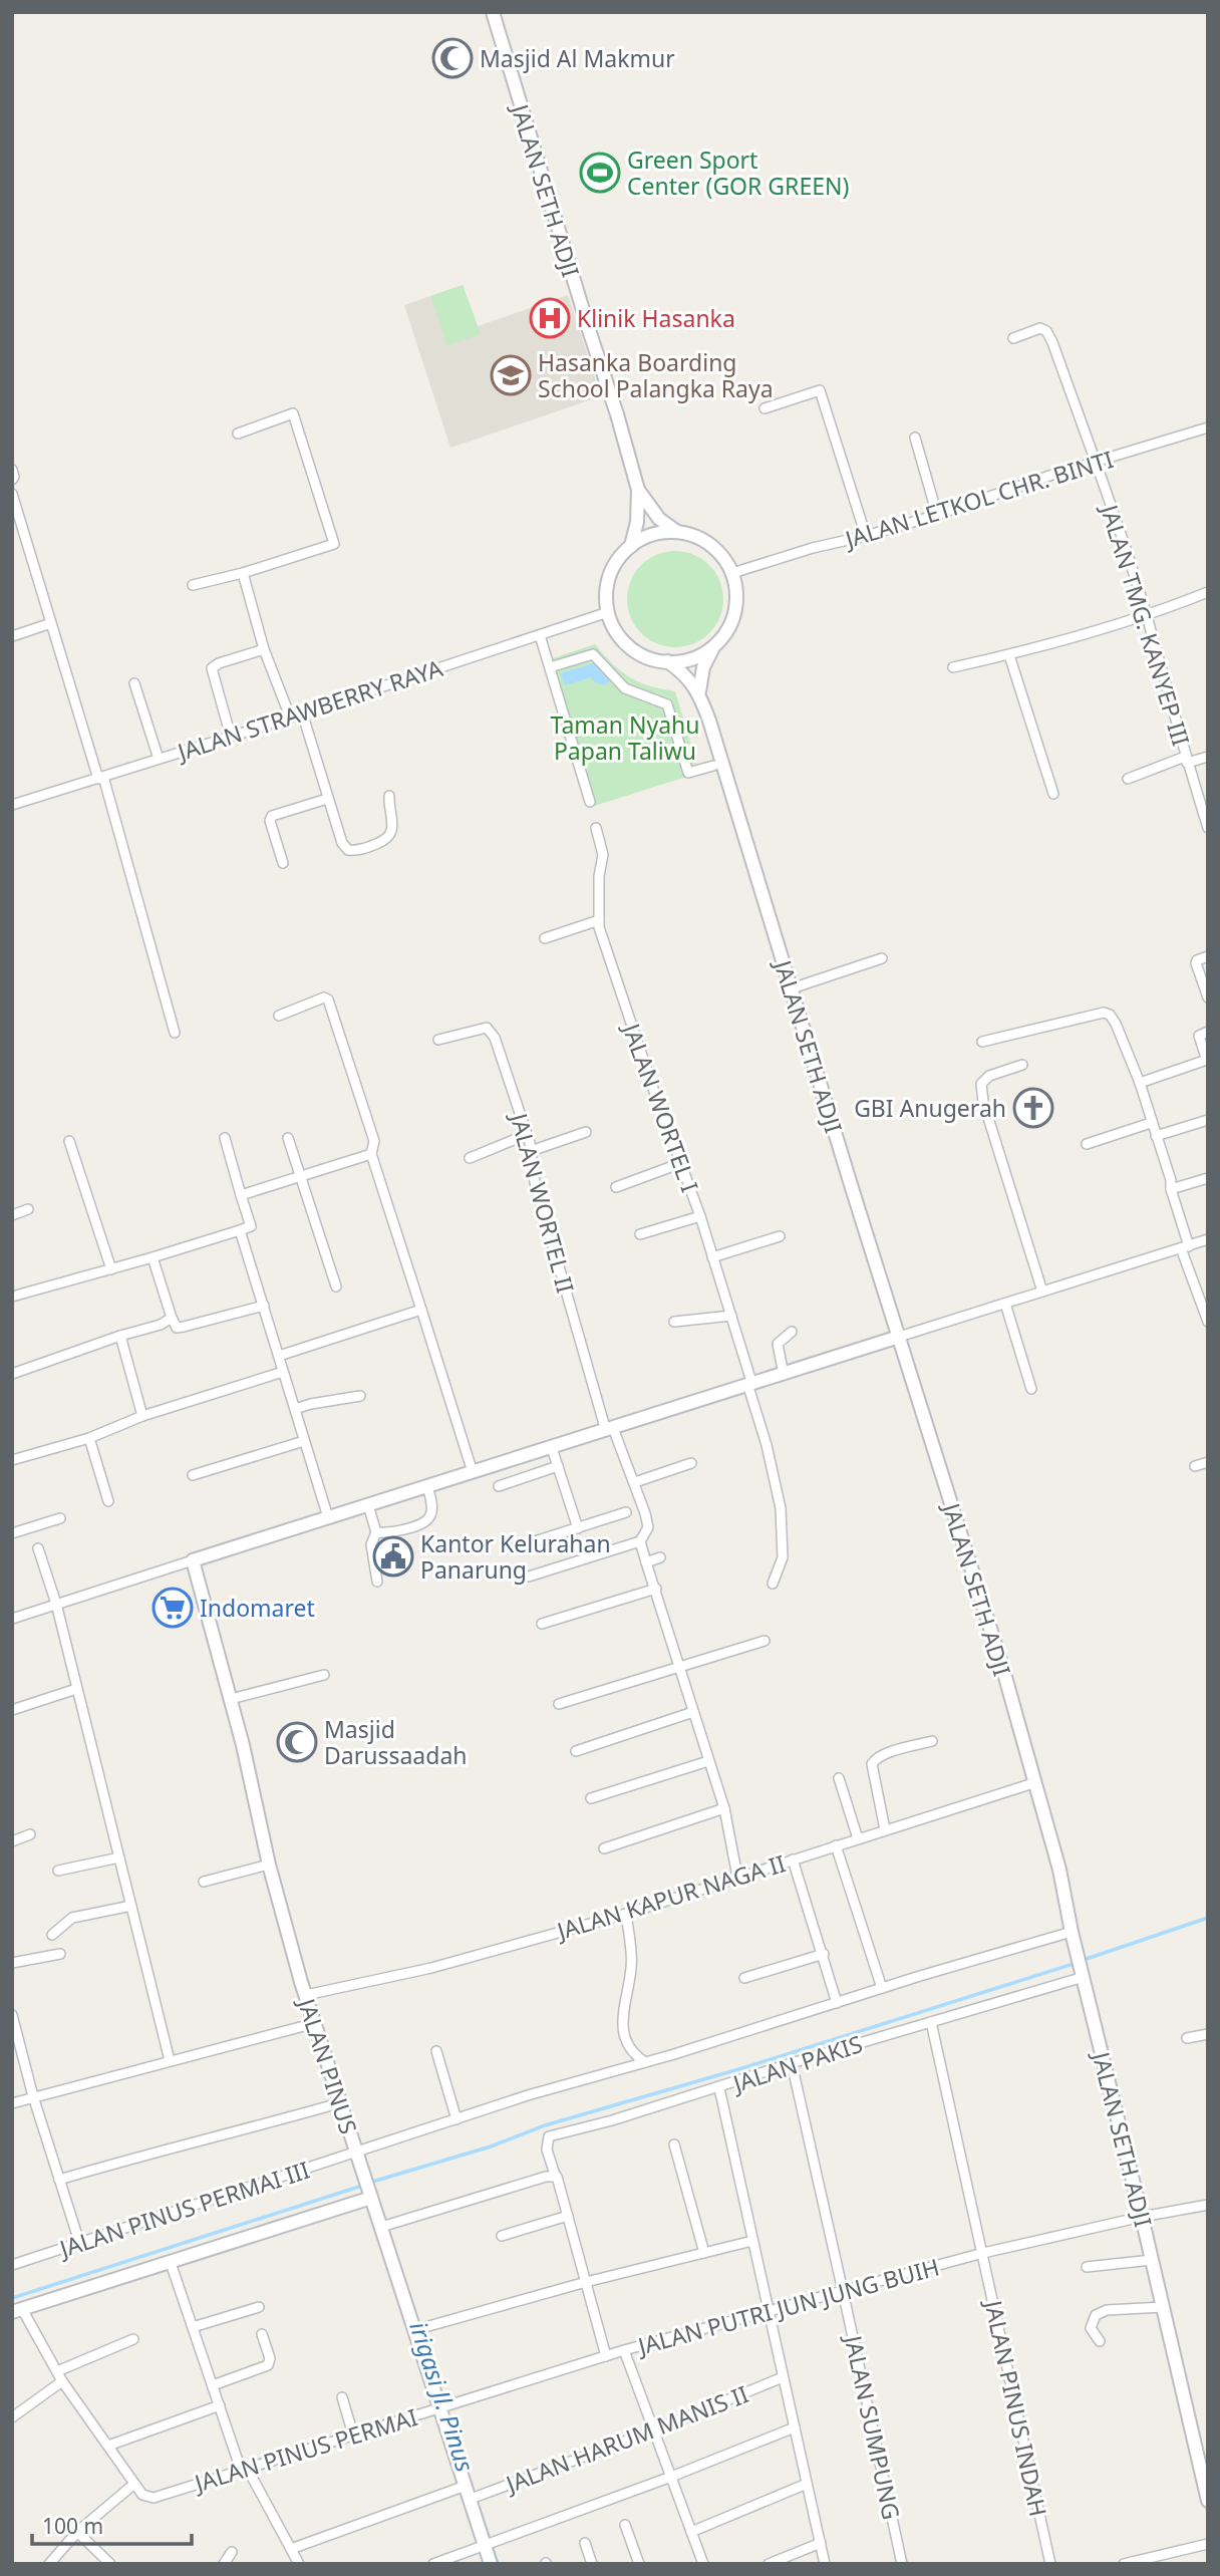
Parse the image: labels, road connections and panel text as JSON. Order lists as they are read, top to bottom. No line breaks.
{"streets":{"street":["JALAN SETH ADJI","JALAN LETKOL CHR. BINTI","JALAN TMG. KANYEP III","JALAN STRAWBERRY RAYA","JALAN WORTEL I","JALAN WORTEL II","JALAN KAPUR NAGA II","JALAN PAKIS","JALAN PINUS","JALAN PINUS PERMAI III","JALAN PUTRI JUN JUNG BUIH","JALAN PINUS INDAH","JALAN SUMPUNG","JALAN HARUM MANIS II","JALAN PINUS PERMAI"]},"crossings":[["JALAN SETH ADJI","JALAN KAPUR NAGA II"],["JALAN SETH ADJI","JALAN PAKIS"],["JALAN SETH ADJI","JALAN PINUS PERMAI III"],["JALAN SETH ADJI","JALAN PUTRI JUN JUNG BUIH"],["JALAN LETKOL CHR. BINTI","JALAN TMG. KANYEP III"],["JALAN LETKOL CHR. BINTI","JALAN STRAWBERRY RAYA"],["JALAN KAPUR NAGA II","JALAN PINUS"],["JALAN PAKIS","JALAN PINUS INDAH"],["JALAN PAKIS","JALAN SUMPUNG"],["JALAN PINUS","JALAN PINUS PERMAI III"],["JALAN PINUS","JALAN PUTRI JUN JUNG BUIH"],["JALAN PINUS","JALAN HARUM MANIS II"],["JALAN PINUS","JALAN PINUS PERMAI"],["JALAN PUTRI JUN JUNG BUIH","JALAN PINUS INDAH"],["JALAN PUTRI JUN JUNG BUIH","JALAN SUMPUNG"],["JALAN PUTRI JUN JUNG BUIH","JALAN PINUS PERMAI"]],"water":["irigasi Jl. Pinus"],"parks":["Taman Nyahu Papan Taliwu"],"places":{"mosque":["Masjid Al Makmur","Masjid Darussaadah"],"sports":["Green Sport Center (GOR GREEN)"],"hospital":["Klinik Hasanka"],"school or university":["Hasanka Boarding School Palangka Raya"],"church":["GBI Anugerah"],"public building":["Kantor Kelurahan Panarung"],"supermarket":["Indomaret"]},"scale_bar":"100 m"}
